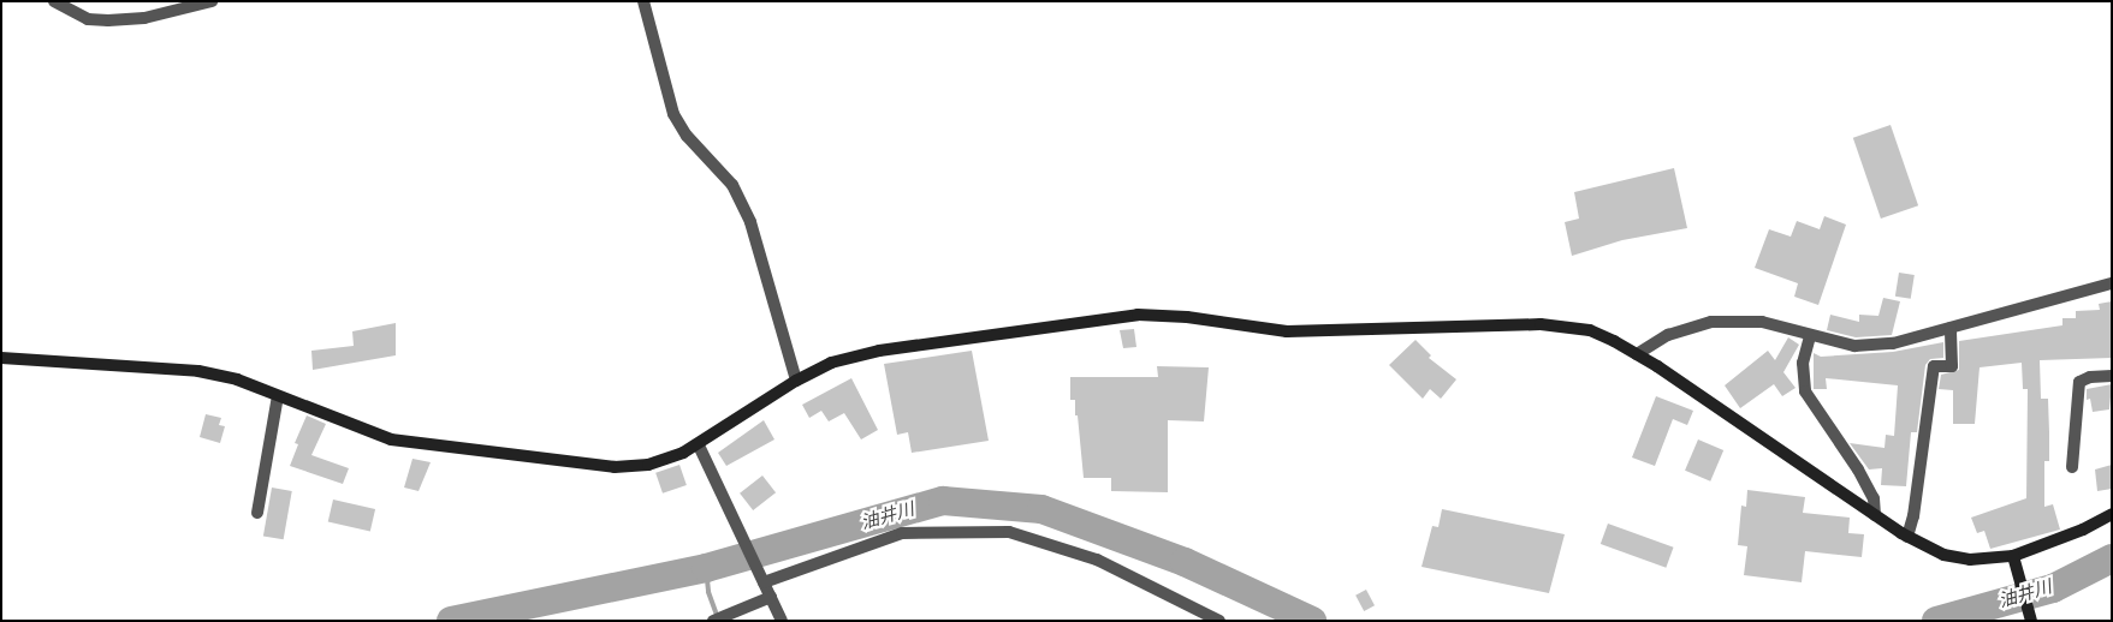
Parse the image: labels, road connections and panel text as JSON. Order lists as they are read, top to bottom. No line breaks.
{"water":["油井川"]}
